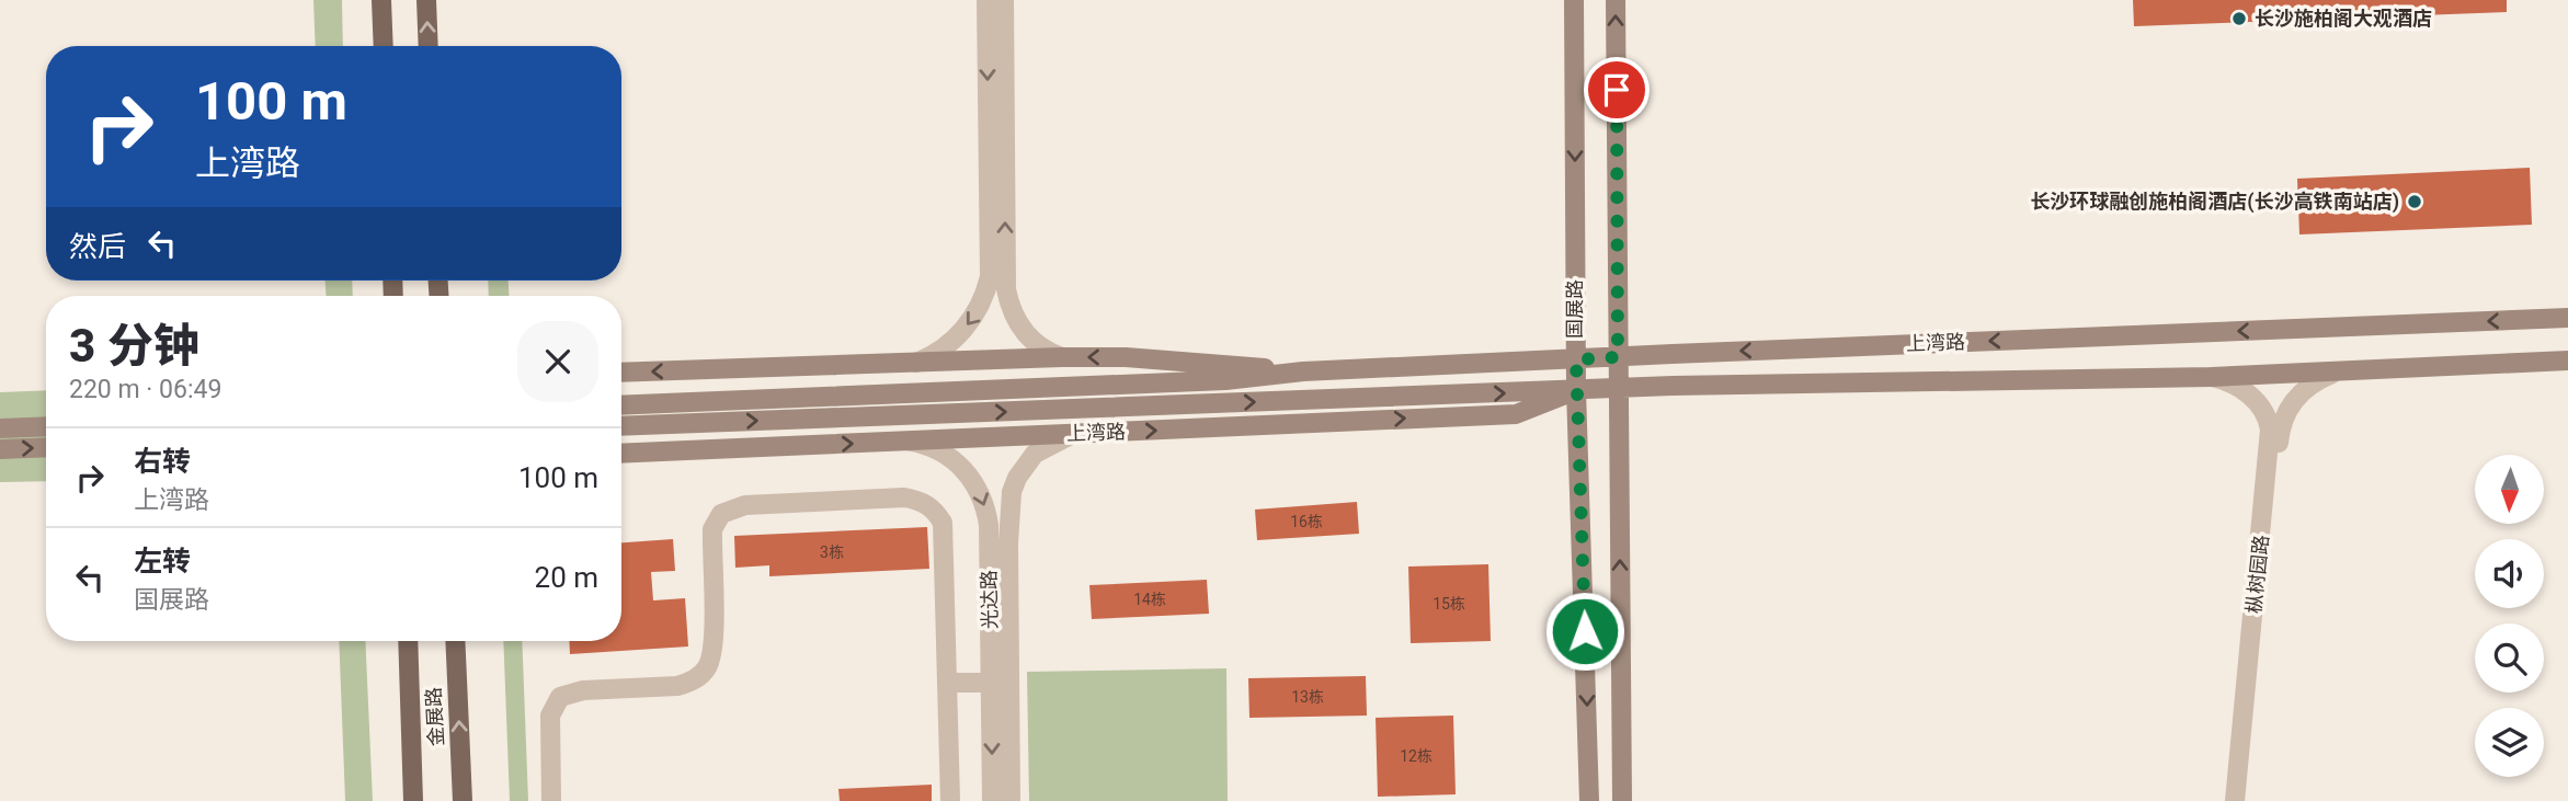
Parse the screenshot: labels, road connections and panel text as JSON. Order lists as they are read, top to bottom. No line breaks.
{"streets":{"main road":["国展路","上湾路","金展路"],"street":["枞树园路","光达路"]},"crossings":[["国展路","上湾路"],["上湾路","枞树园路"],["上湾路","光达路"]],"places":["长沙施柏阁大观酒店","长沙环球融创施柏阁酒店(长沙高铁南站店)"],"house_numbers":["16栋","3栋","14栋","15栋","13栋","12栋"],"north":"bottom","page":{"turn":["100 m","上湾路"],"then":"然后","heading":["3 分钟","220 m · 06:49"],"list":[{"name":"右转","note":"上湾路","value":"100 m"},{"name":"左转","note":"国展路","value":"20 m"}]}}
